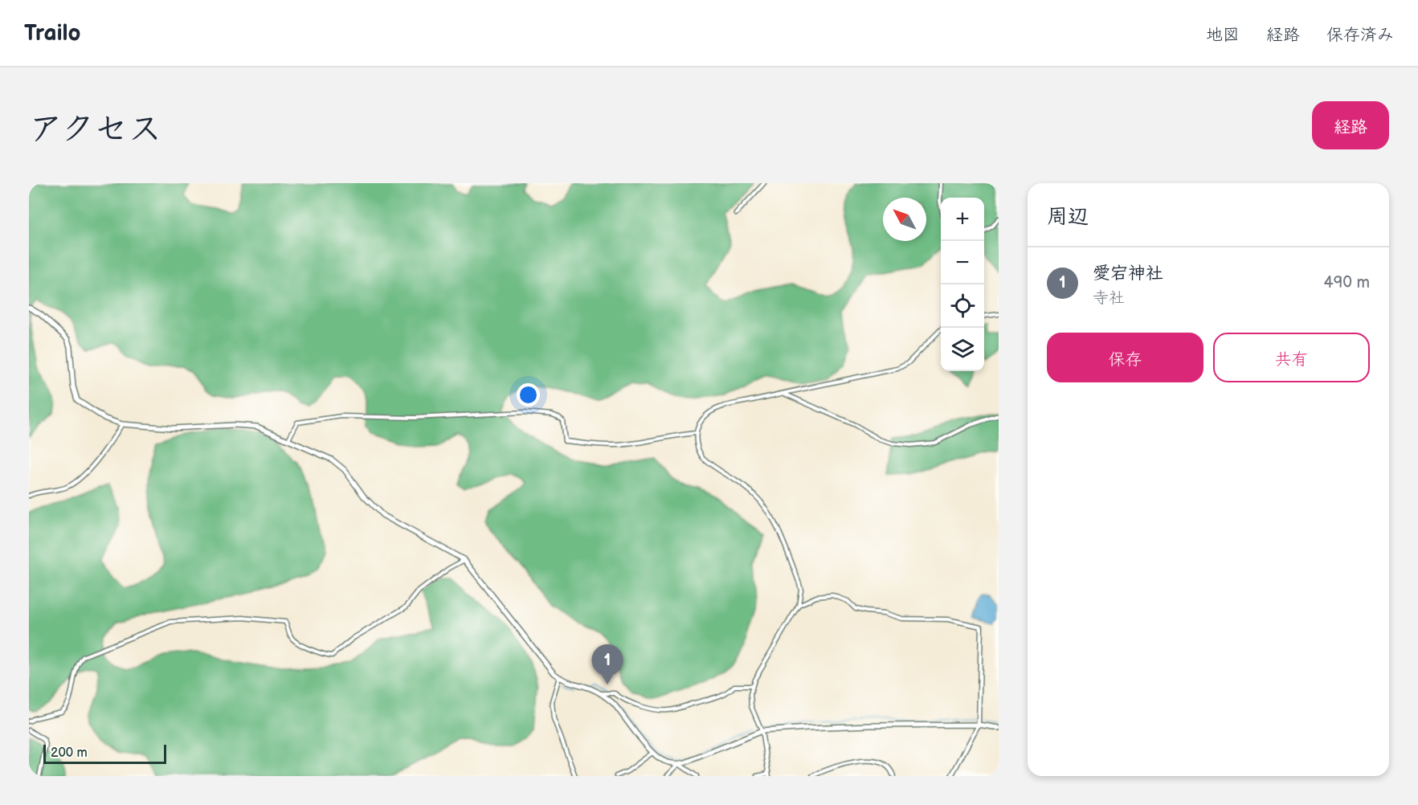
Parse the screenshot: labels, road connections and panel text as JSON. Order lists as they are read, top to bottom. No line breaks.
{"scale_bar":"200 m","north":"top left","page":{"header":"Trailo","nav":["地図","経路","保存済み"],"title":"アクセス","buttons":["経路",["保存","共有"]],"heading":"周辺","map_buttons":["+","−"],"list":[{"mark":"1","name":"愛宕神社","note":"寺社","value":"490 m"}],"pins":"1","scale":"200 m"}}
